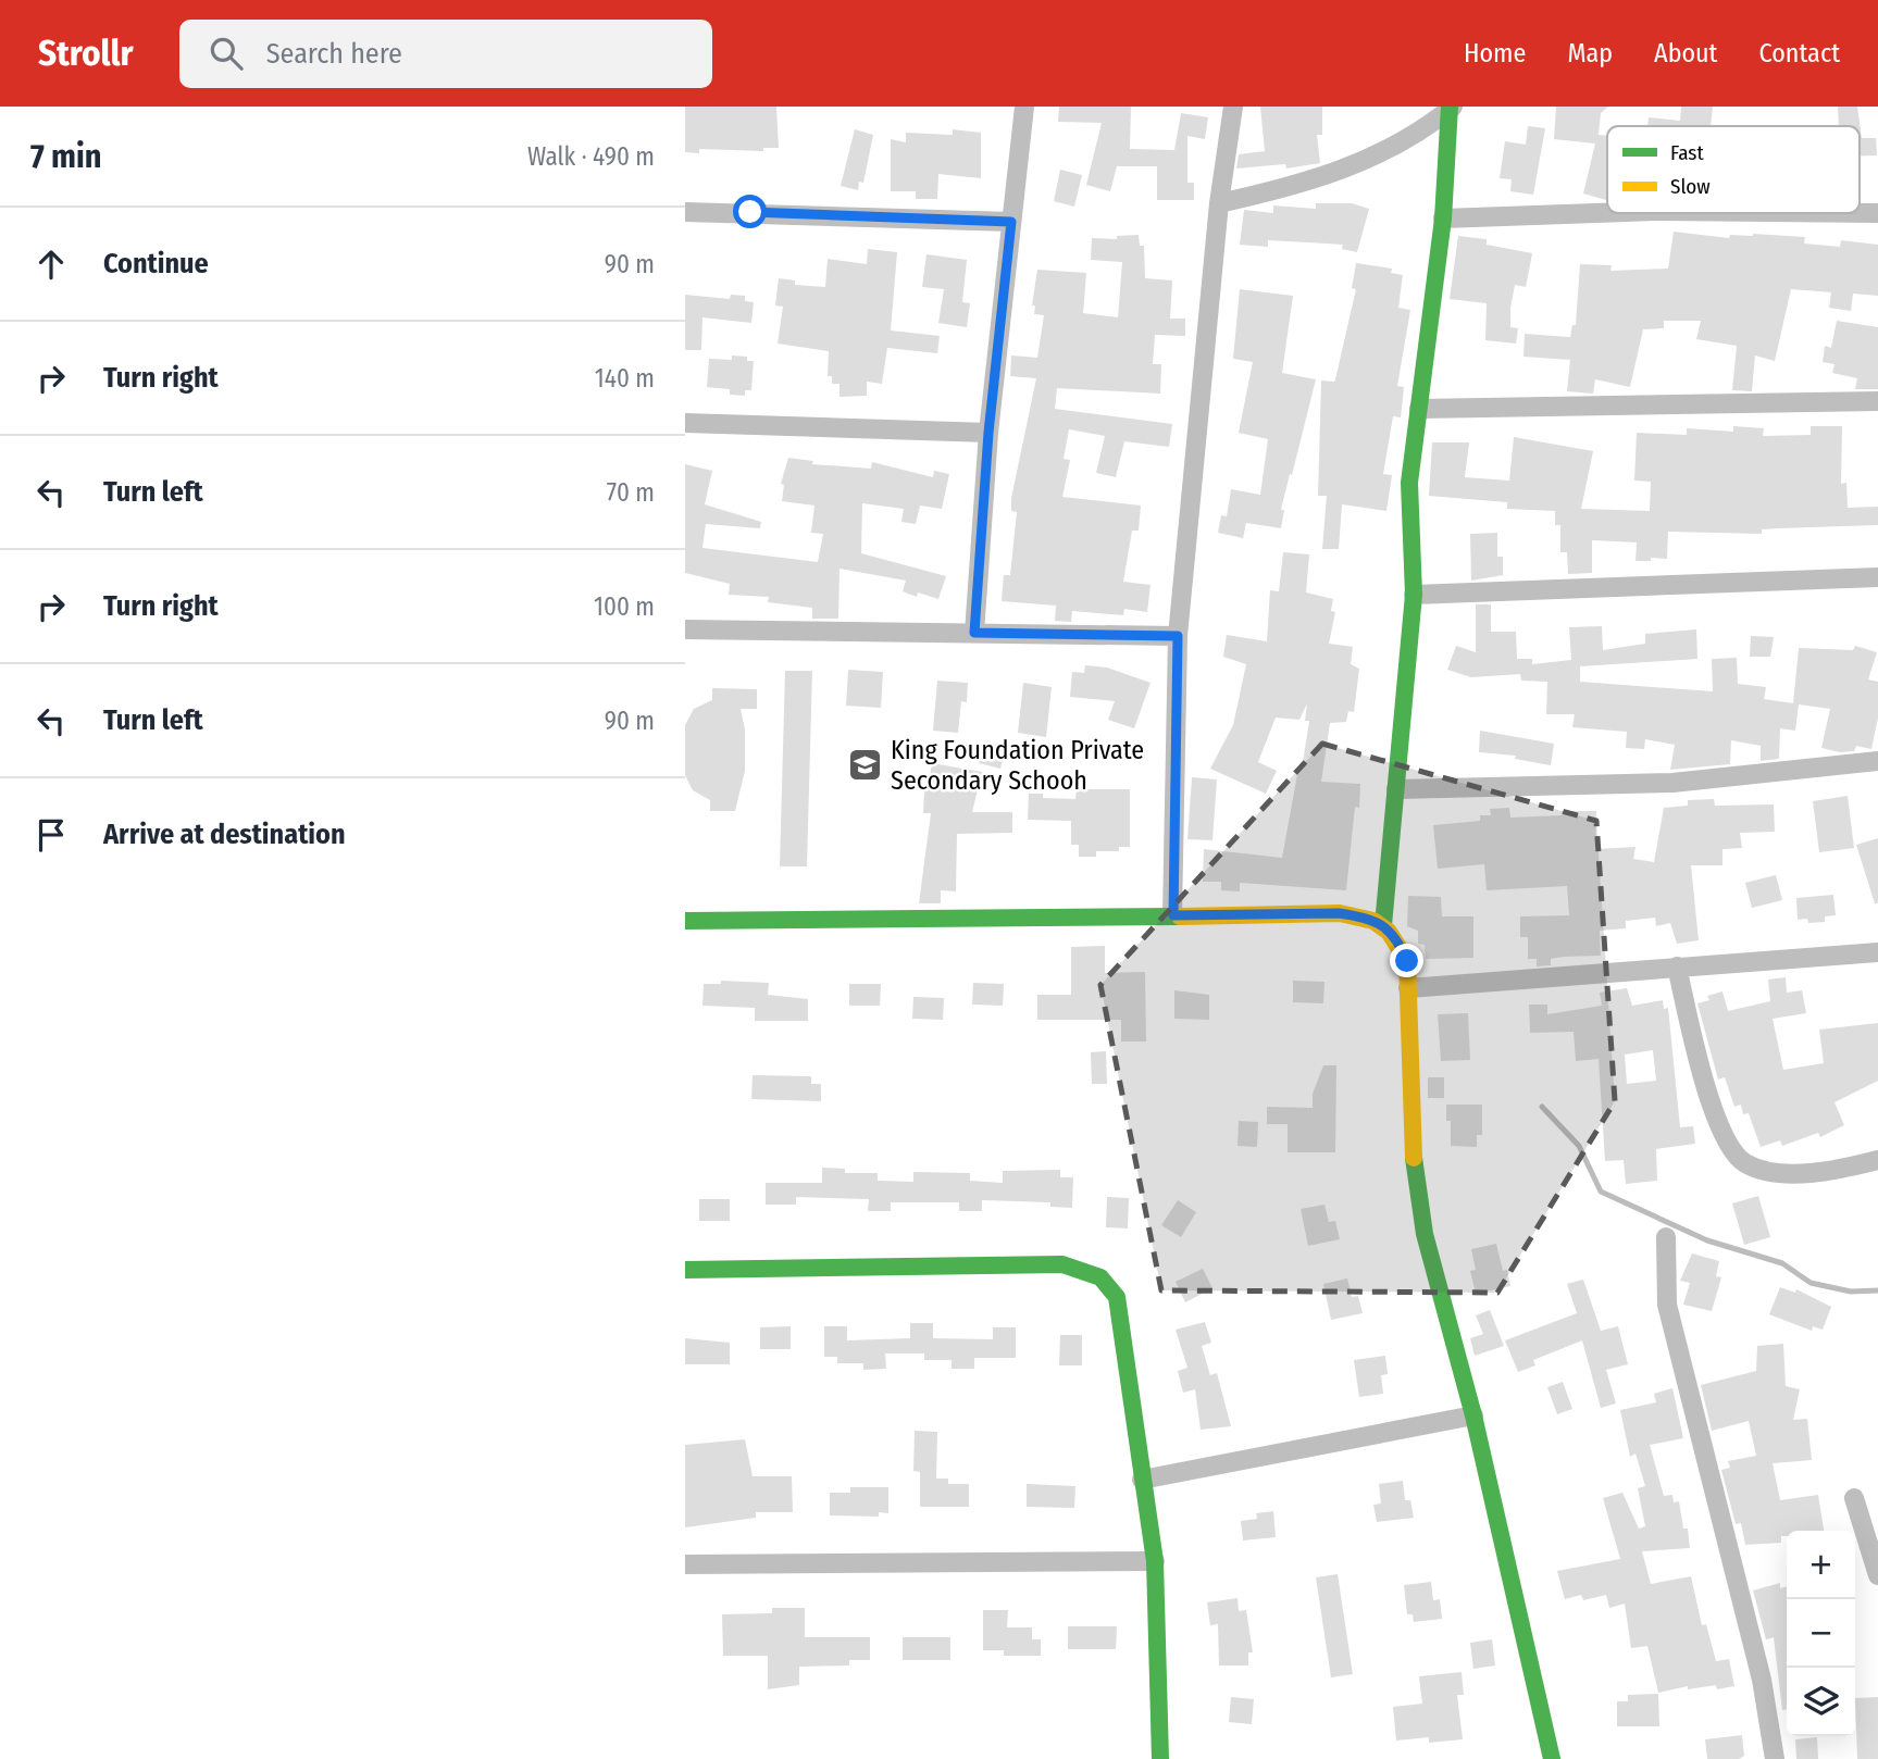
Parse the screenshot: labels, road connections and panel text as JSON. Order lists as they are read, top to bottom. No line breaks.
{"places":{"school or university":["King Foundation Private Secondary Schooh"]},"legend":["Fast","Slow"],"page":{"header":"Strollr","search":"Search here","nav":["Home","Map","About","Contact"],"heading":["7 min","Walk · 490 m"],"list":[["Continue","90 m"],["Turn right","140 m"],["Turn left","70 m"],["Turn right","100 m"],["Turn left","90 m"],"Arrive at destination"],"map_buttons":["+","−"]}}
